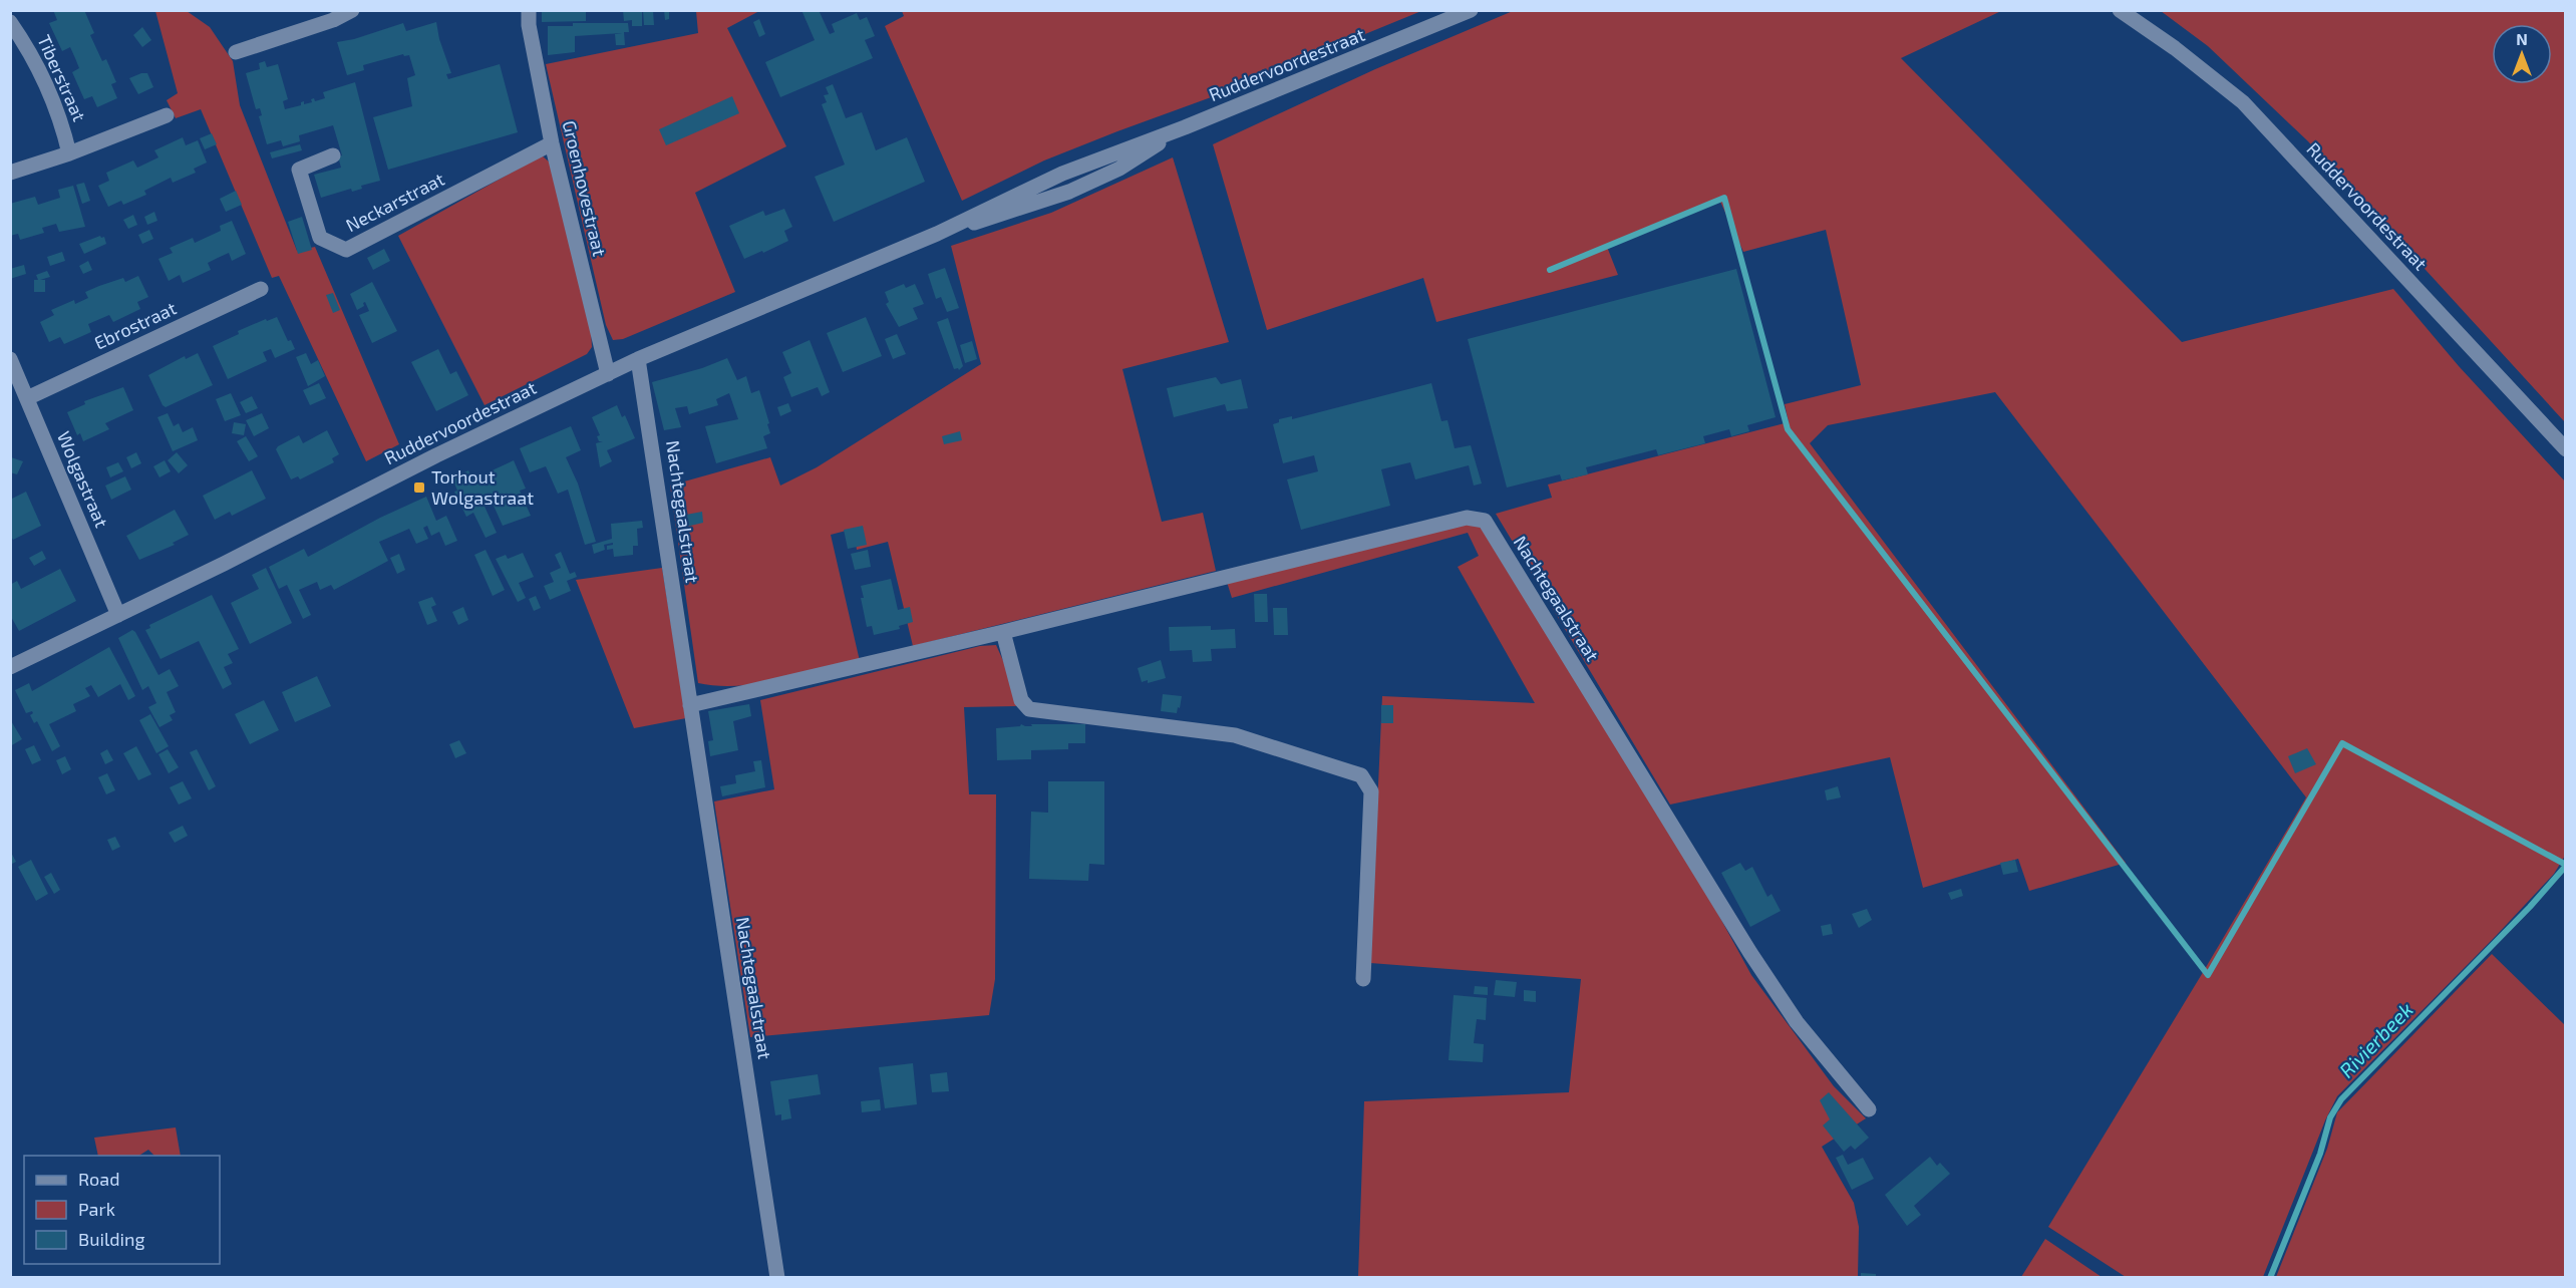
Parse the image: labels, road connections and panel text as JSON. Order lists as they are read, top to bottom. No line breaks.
{"streets":{"street":["Ruddervoordestraat","Tiberstraat","Groenhovestraat","Neckarstraat","Ebrostraat","Wolgastraat","Nachtegaalstraat"]},"crossings":[["Ruddervoordestraat","Groenhovestraat"],["Ruddervoordestraat","Wolgastraat"],["Ruddervoordestraat","Nachtegaalstraat"],["Groenhovestraat","Neckarstraat"],["Ebrostraat","Wolgastraat"]],"water":["Rivierbeek"],"places":{"transit":["Torhout Wolgastraat"]},"legend":["Road","Park","Building"],"north":"top"}
